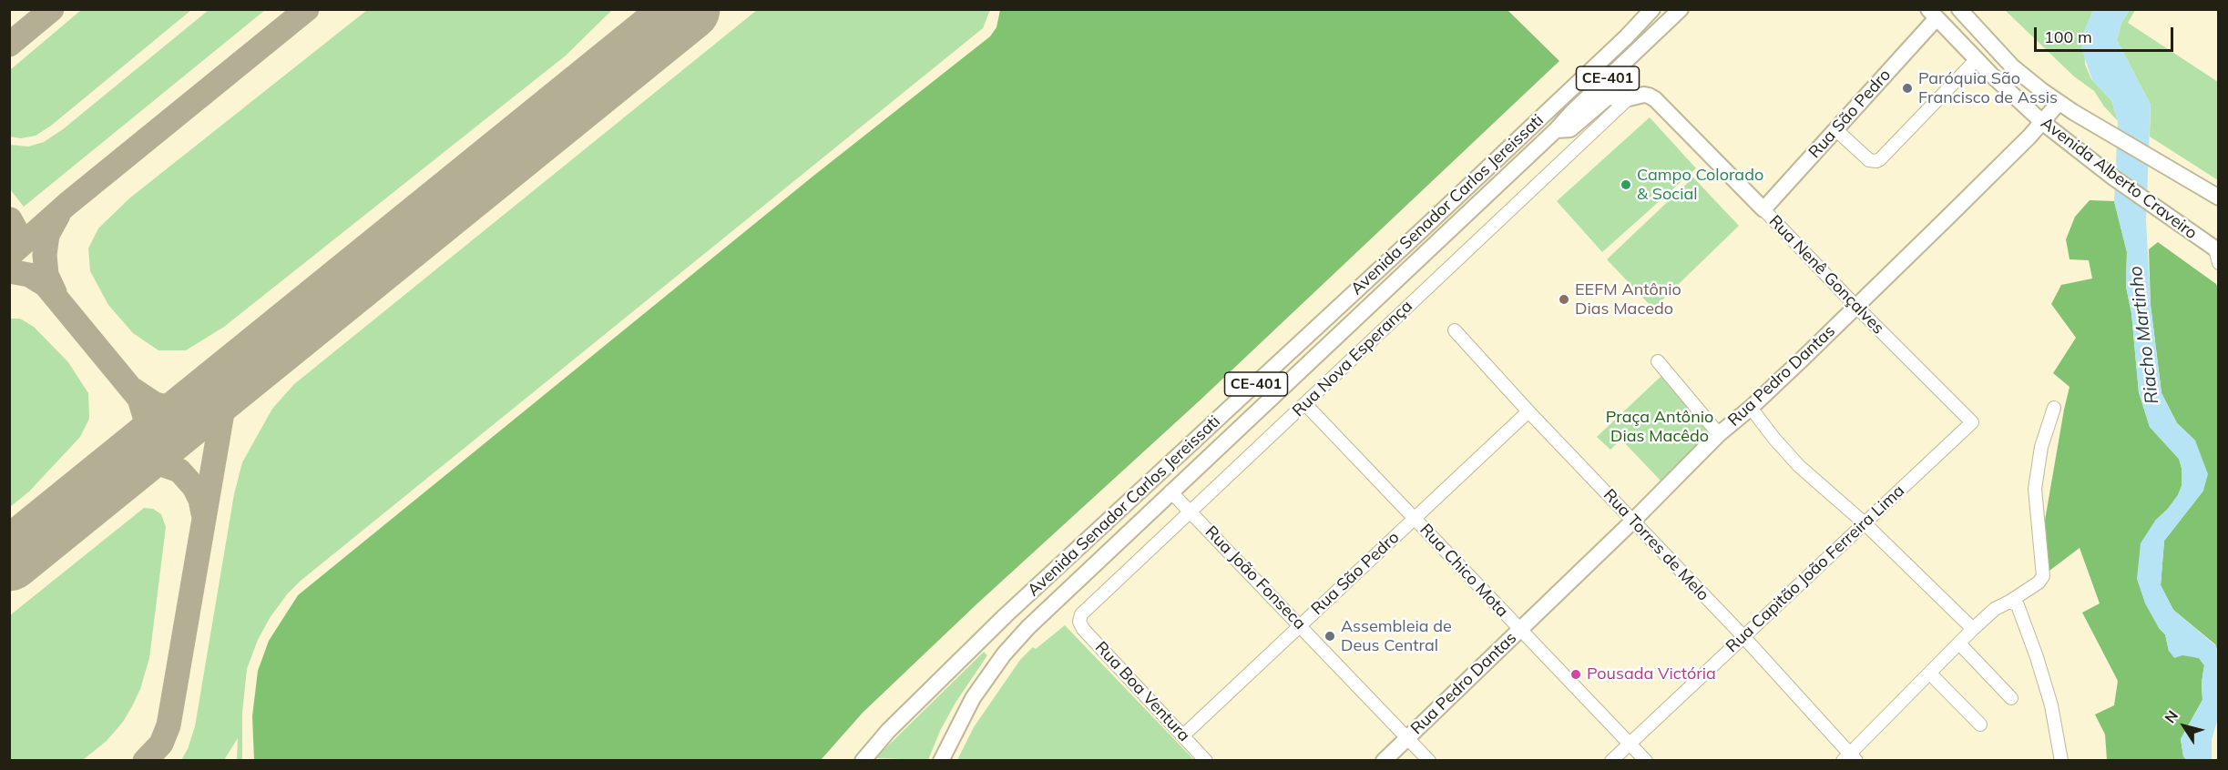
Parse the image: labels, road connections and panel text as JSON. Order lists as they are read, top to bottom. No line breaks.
{"streets":{"main road":["CE-401","Rua São Pedro","Avenida Alberto Craveiro","Avenida Senador Carlos Jereissati","Rua Nenê Gonçalves","Rua Pedro Dantas"],"street":["Rua Nova Esperança","Rua Torres de Melo","Rua Capitão João Ferreira Lima","Rua Chico Mota","Rua João Fonseca","Rua Boa Ventura"]},"crossings":[["Rua São Pedro","Avenida Alberto Craveiro"],["Rua São Pedro","Rua Nenê Gonçalves"],["Rua São Pedro","Rua Torres de Melo"],["Rua São Pedro","Rua Chico Mota"],["Rua São Pedro","Rua João Fonseca"],["Rua São Pedro","Rua Boa Ventura"],["Avenida Alberto Craveiro","Rua Pedro Dantas"],["Avenida Senador Carlos Jereissati","Rua Nenê Gonçalves"],["Avenida Senador Carlos Jereissati","Rua João Fonseca"],["Rua Nenê Gonçalves","Rua Nova Esperança"],["Rua Nenê Gonçalves","Rua Pedro Dantas"],["Rua Nenê Gonçalves","Rua Capitão João Ferreira Lima"],["Rua Nova Esperança","Rua Chico Mota"],["Rua Nova Esperança","Rua João Fonseca"],["Rua Nova Esperança","Rua Boa Ventura"],["Rua Pedro Dantas","Rua Torres de Melo"],["Rua Pedro Dantas","Rua Chico Mota"],["Rua Pedro Dantas","Rua João Fonseca"],["Rua Torres de Melo","Rua Capitão João Ferreira Lima"],["Rua Capitão João Ferreira Lima","Rua Chico Mota"]],"water":["Riacho Martinho"],"parks":["Praça Antônio Dias Macêdo"],"places":["Paróquia São Francisco de Assis","Campo Colorado & Social","EEFM Antônio Dias Macedo","Assembleia de Deus Central","Pousada Victória"],"scale_bar":"100 m","north":"top left"}
